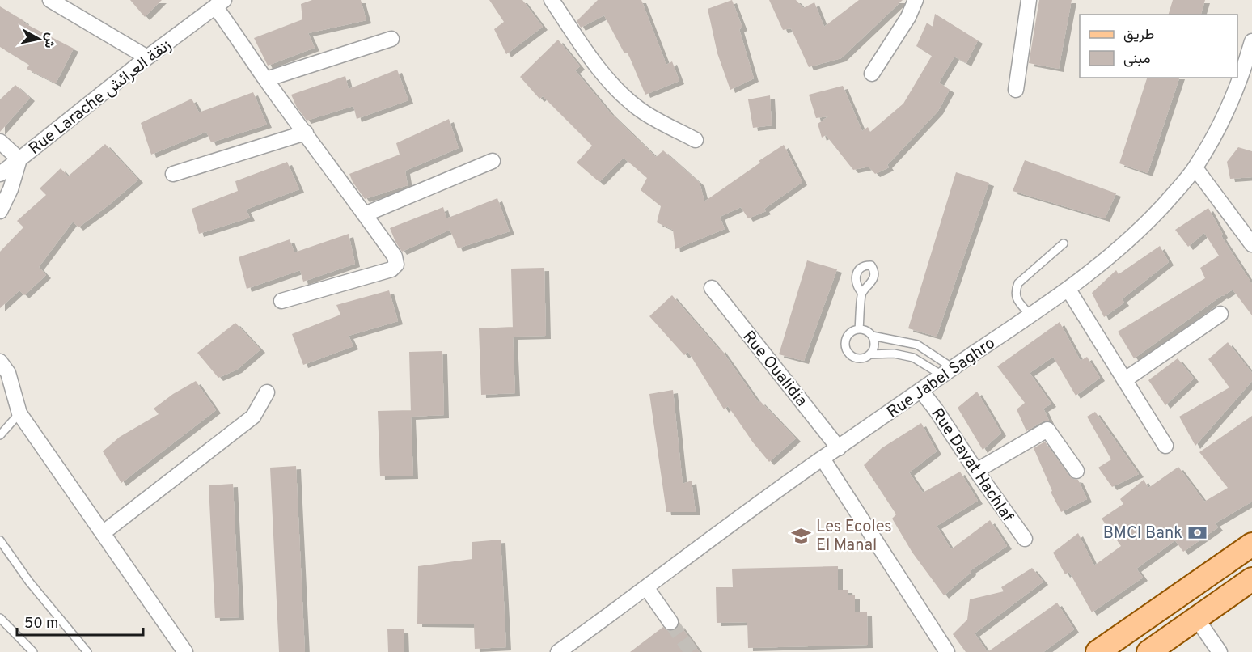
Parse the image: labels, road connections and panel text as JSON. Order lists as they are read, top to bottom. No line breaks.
{"streets":{"street":["Rue Larache زنقة العرائش","Rue Oualidia","Rue Jabel Saghro","Rue Dayat Hachlaf"]},"crossings":[["Rue Oualidia","Rue Jabel Saghro"],["Rue Jabel Saghro","Rue Dayat Hachlaf"]],"places":{"bank":["BMCI Bank"],"school or university":["Les Ecoles El Manal"]},"legend":["طريق","مبنى"],"scale_bar":"50 m","north":"right"}
